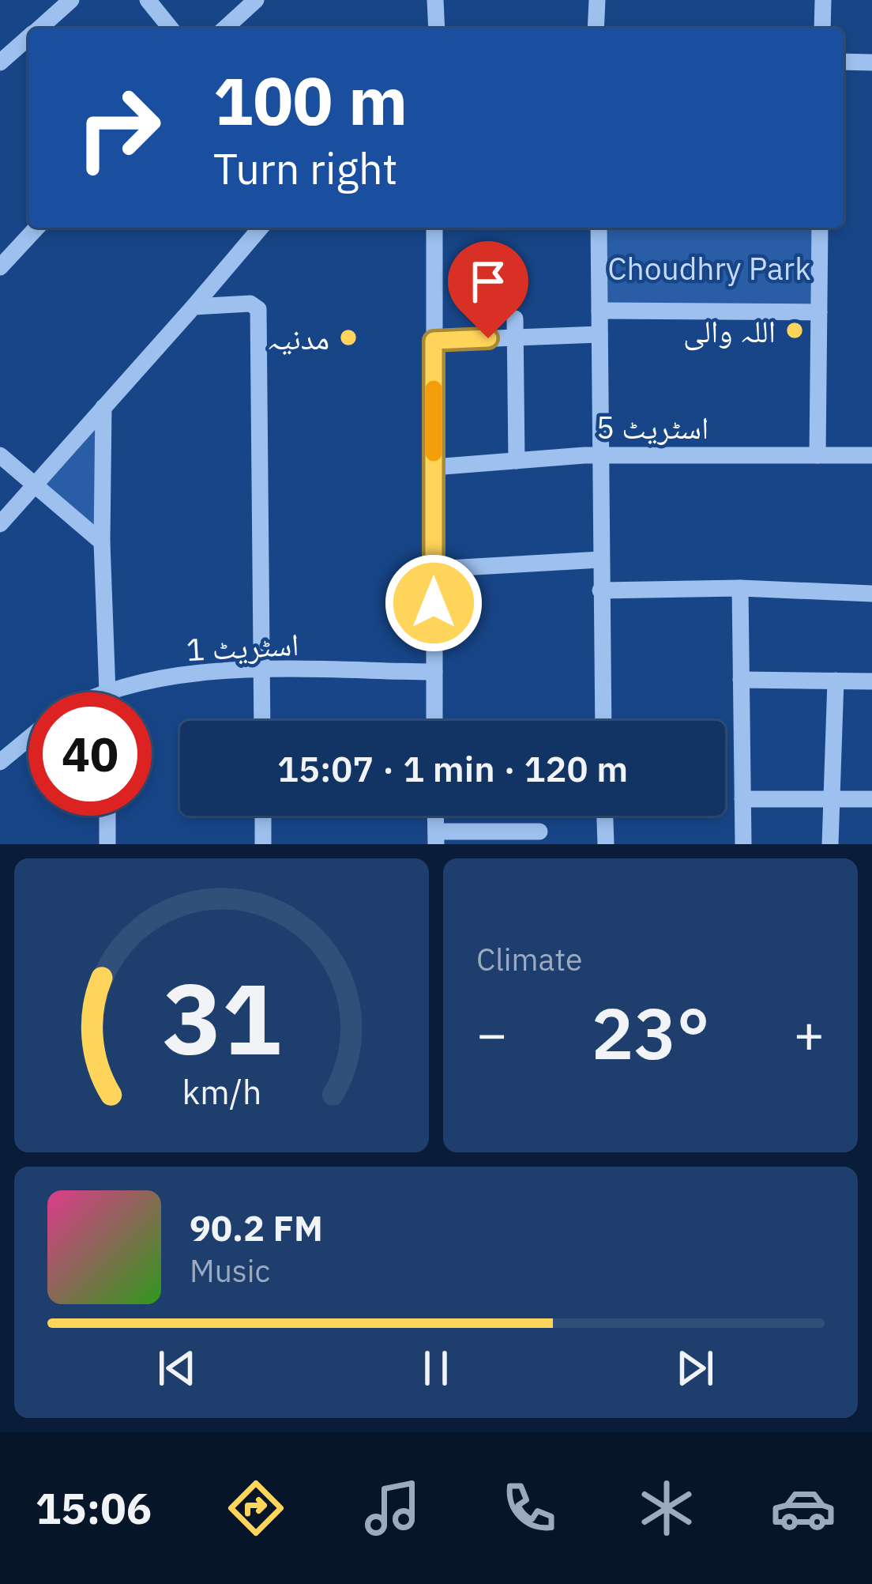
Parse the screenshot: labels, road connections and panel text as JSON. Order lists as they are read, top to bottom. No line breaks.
{"streets":{"street":["اسٹریٹ 5","اسٹریٹ 1"]},"parks":["Choudhry Park"],"places":["اللہ والی","مدنیہ"],"page":{"turn":["100 m","Turn right"],"limit":"40","trip":"15:07 · 1 min · 120 m","tile":"Climate","heat":["−","23°","+"],"song":["90.2 FM","Music"],"tabs":"15:06","gauge":["31","km/h"]}}
